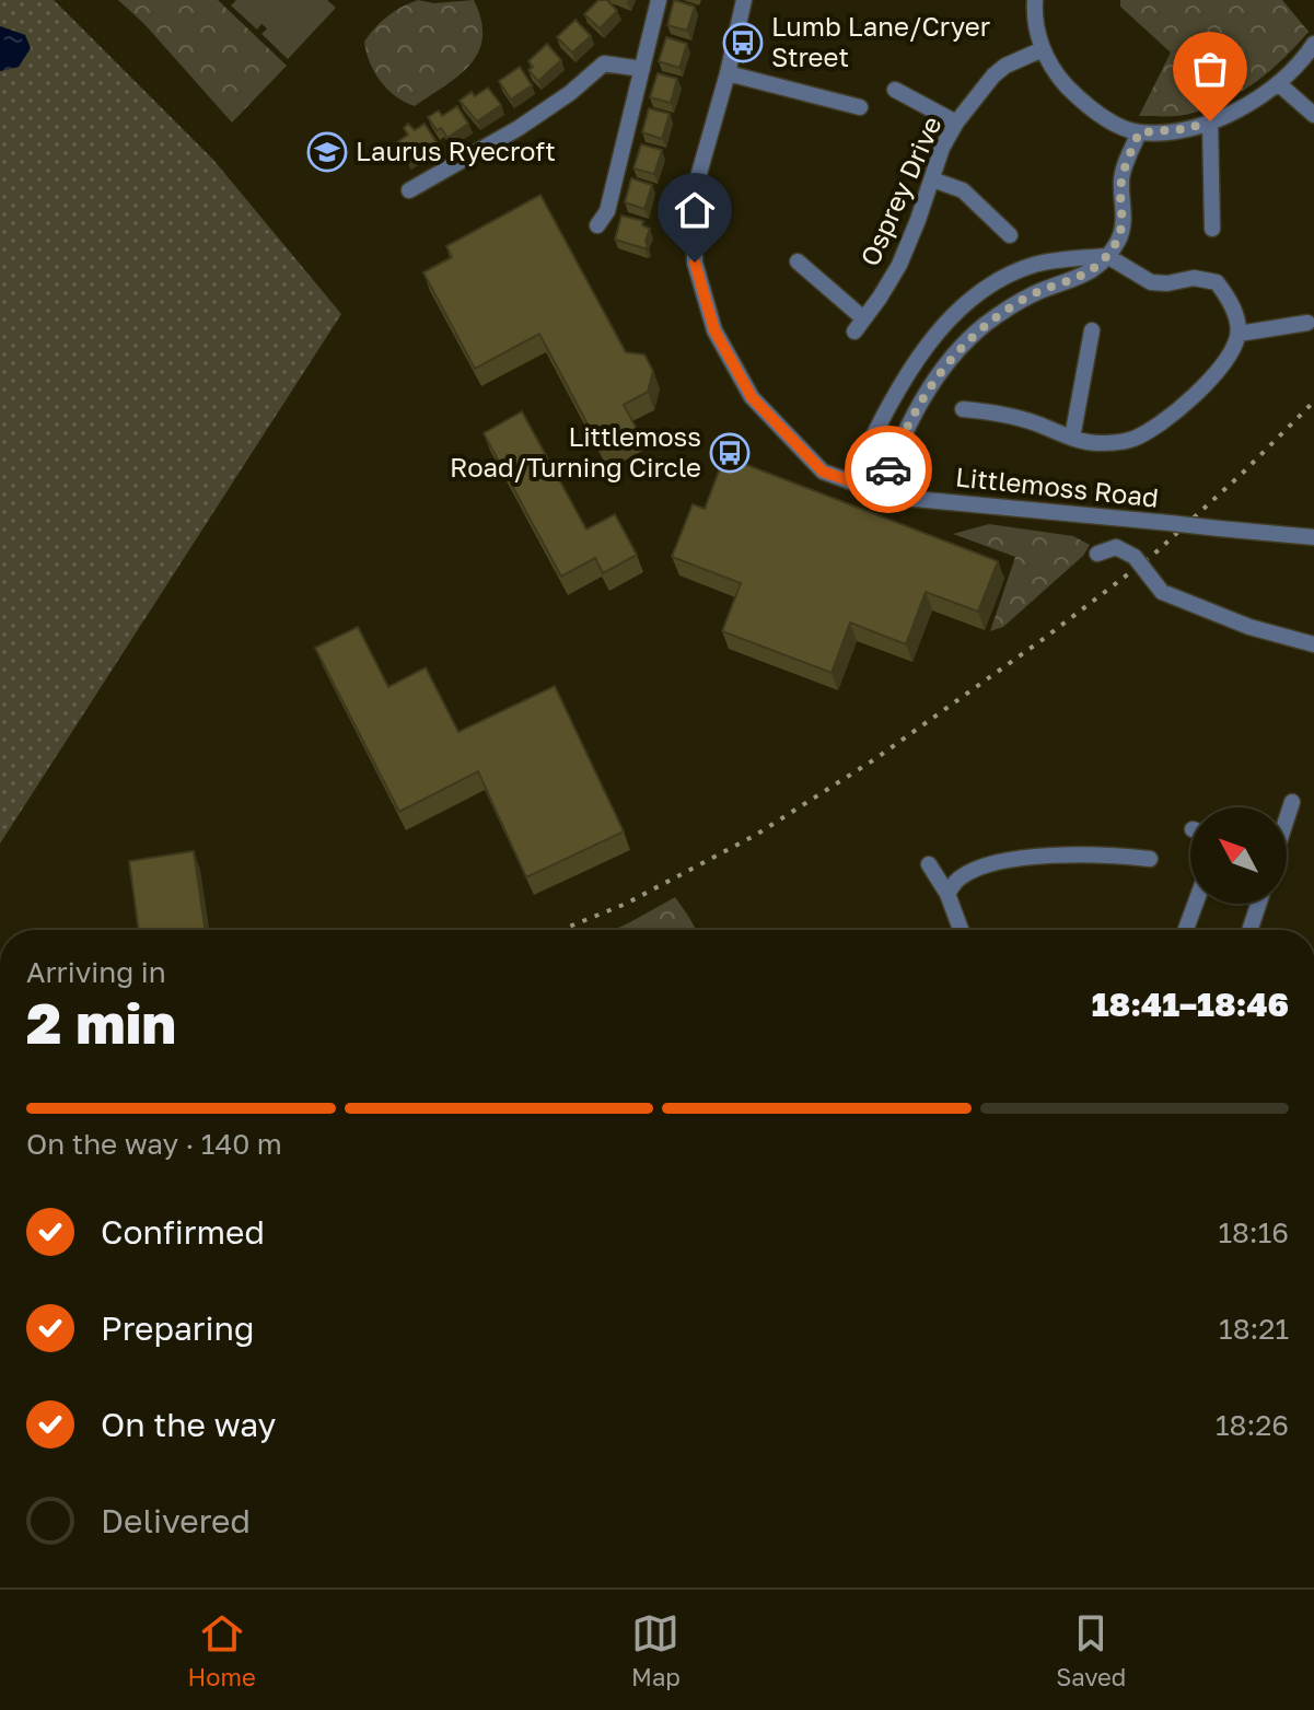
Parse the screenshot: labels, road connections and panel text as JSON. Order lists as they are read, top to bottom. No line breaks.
{"streets":{"street":["Osprey Drive","Littlemoss Road"]},"places":{"bus stop":["Lumb Lane/Cryer Street","Littlemoss Road/Turning Circle"],"school or university":["Laurus Ryecroft"]},"north":"top left","page":{"heading":["2 min","Arriving in","18:41–18:46"],"bar":"On the way · 140 m","list":[["Confirmed","18:16"],["Preparing","18:21"],["On the way","18:26"],"Delivered"],"tabs":["Home","Map","Saved"]}}
